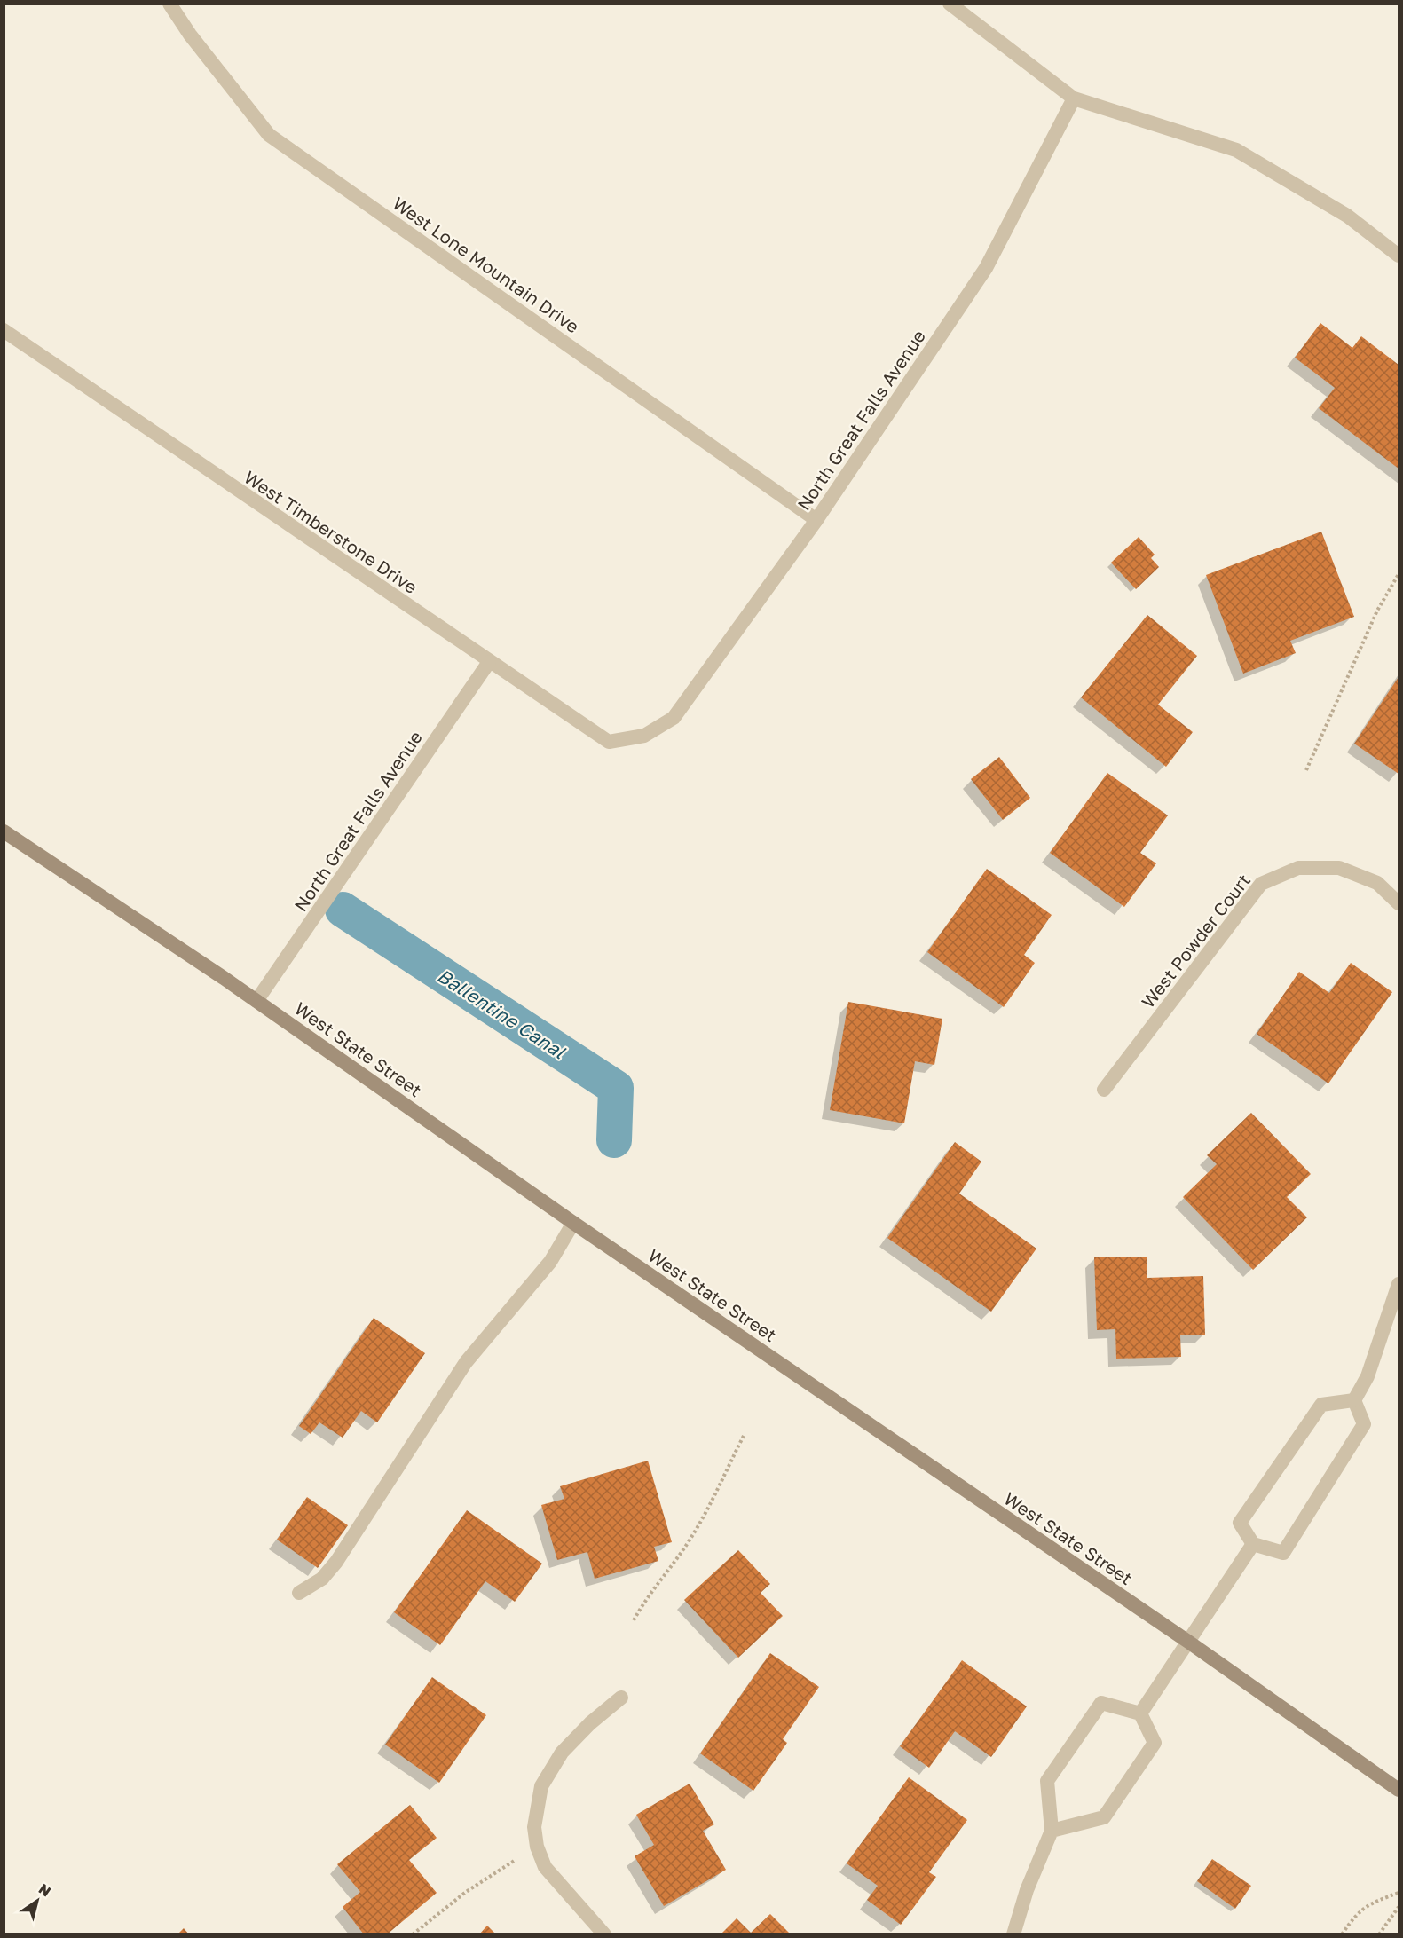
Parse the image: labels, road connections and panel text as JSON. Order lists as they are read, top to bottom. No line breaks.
{"streets":{"main road":["West State Street"],"street":["West Lone Mountain Drive","North Great Falls Avenue","West Timberstone Drive","West Powder Court"]},"crossings":[["West Lone Mountain Drive","North Great Falls Avenue"],["North Great Falls Avenue","West Timberstone Drive"],["North Great Falls Avenue","West State Street"]],"water":["Ballentine Canal"],"north":"top right"}
